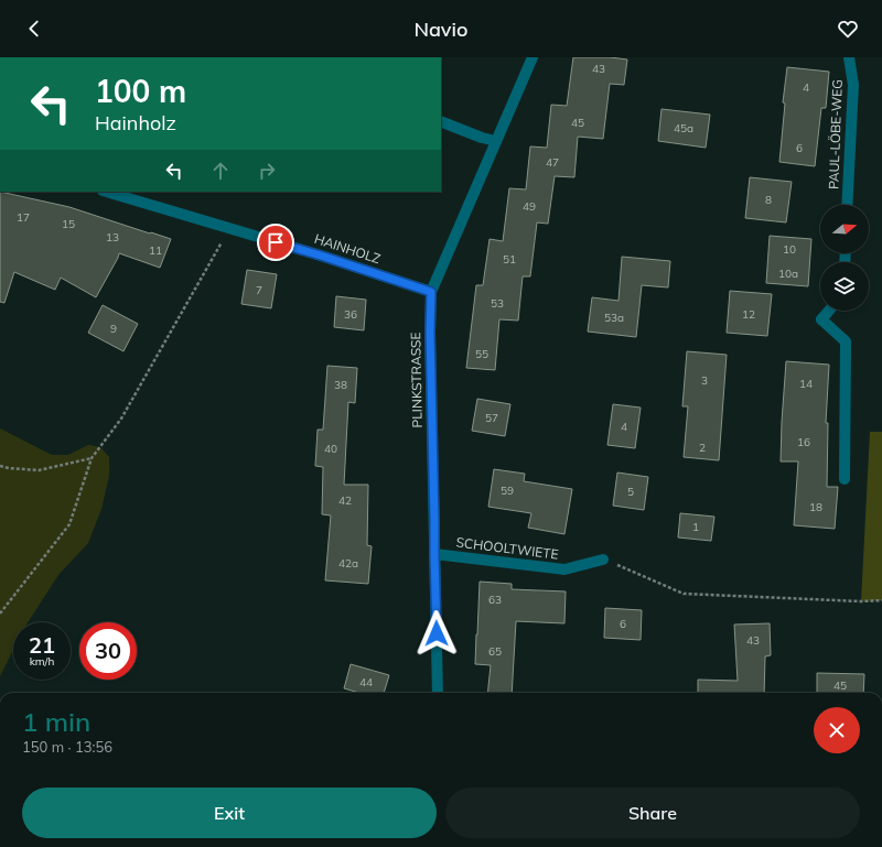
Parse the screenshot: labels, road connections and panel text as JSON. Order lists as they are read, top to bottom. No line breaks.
{"streets":{"street":["PAUL-LÖBE-WEG","HAINHOLZ","PLINKSTRASSE","SCHOOLTWIETE"]},"crossings":[["HAINHOLZ","PLINKSTRASSE"],["PLINKSTRASSE","SCHOOLTWIETE"]],"house_numbers":["43","4","45","45a","6","47","8","49","17","15","13","10","11","51","10a","7","53","36","12","53a","9","55","3","14","38","57","4","16","2","40","59","5","42","18","1","42a","63","6","43","65","44","45"],"north":"right","page":{"header":"Navio","turn":["100 m","Hainholz"],"speed":"21 km/h","limit":"30","heading":["1 min","150 m · 13:56"],"buttons":["Exit","Share"]}}
